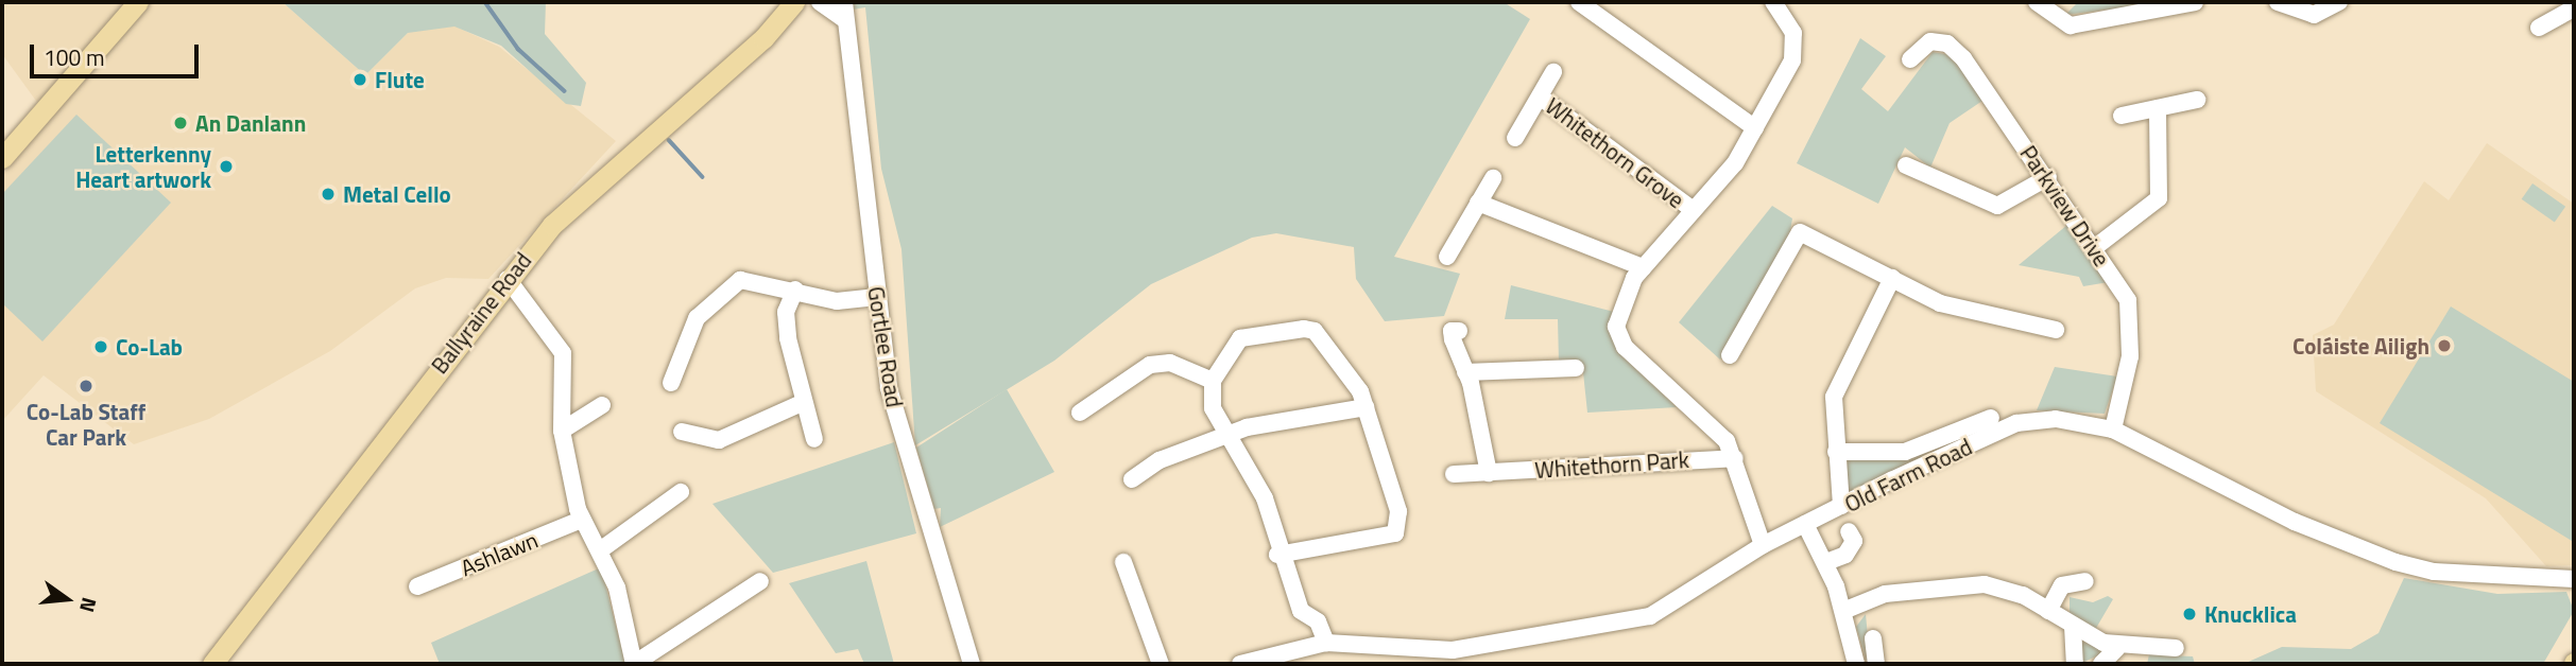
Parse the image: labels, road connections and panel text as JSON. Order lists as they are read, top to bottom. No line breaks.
{"streets":{"main road":["Ballyraine Road"],"street":["Whitethorn Grove","Parkview Drive","Gortlee Road","Whitethorn Park","Old Farm Road","Ashlawn"]},"crossings":[["Whitethorn Grove","Whitethorn Park"],["Parkview Drive","Old Farm Road"],["Whitethorn Park","Old Farm Road"]],"places":["Flute","An Danlann","Letterkenny Heart artwork","Metal Cello","Coláiste Ailigh","Co-Lab","Co-Lab Staff Car Park","Knucklica"],"scale_bar":"100 m","north":"right"}
